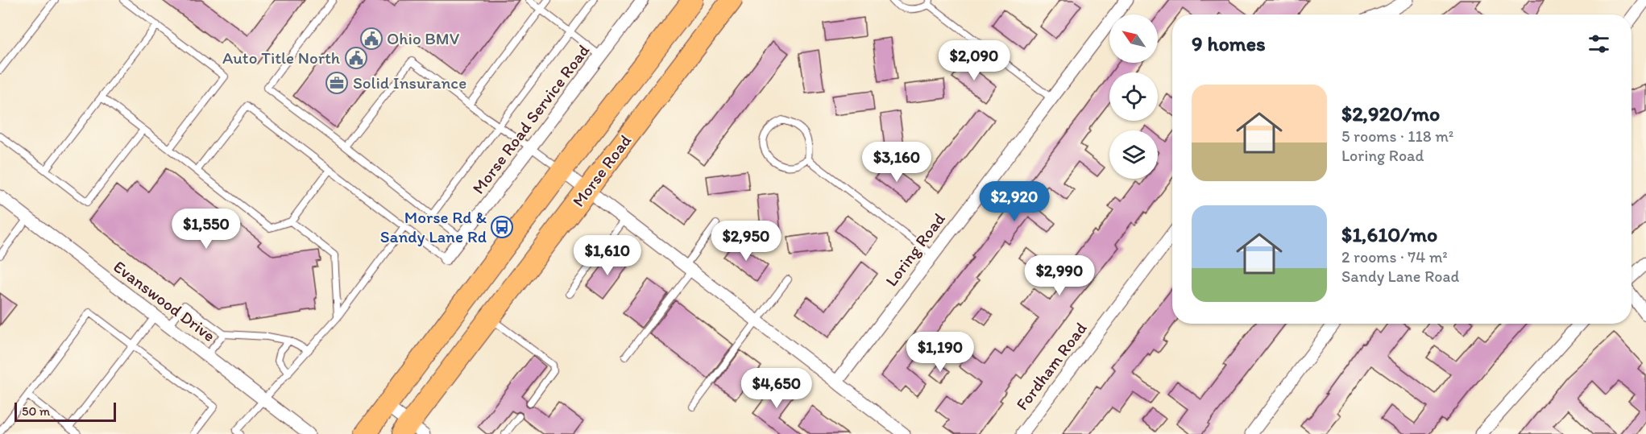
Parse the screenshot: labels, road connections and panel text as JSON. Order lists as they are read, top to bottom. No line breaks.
{"streets":{"main road":["Morse Road"],"street":["Morse Road Service Road","Loring Road","Evanswood Drive","Fordham Road"]},"places":{"public building":["Ohio BMV","Auto Title North"],"office":["Solid Insurance"],"bus stop":["Morse Rd & Sandy Lane Rd"]},"scale_bar":"50 m","north":"top left","page":{"heading":"9 homes","price":["$2,090","$3,160","$2,920","$1,550","$2,950","$1,610","$2,990","$1,190","$4,650"],"list":[{"name":"$2,920/mo","note":"5 rooms · 118 m² · Loring Road"},{"name":"$1,610/mo","note":"2 rooms · 74 m² · Sandy Lane Road"}],"scale":"50 m"}}
